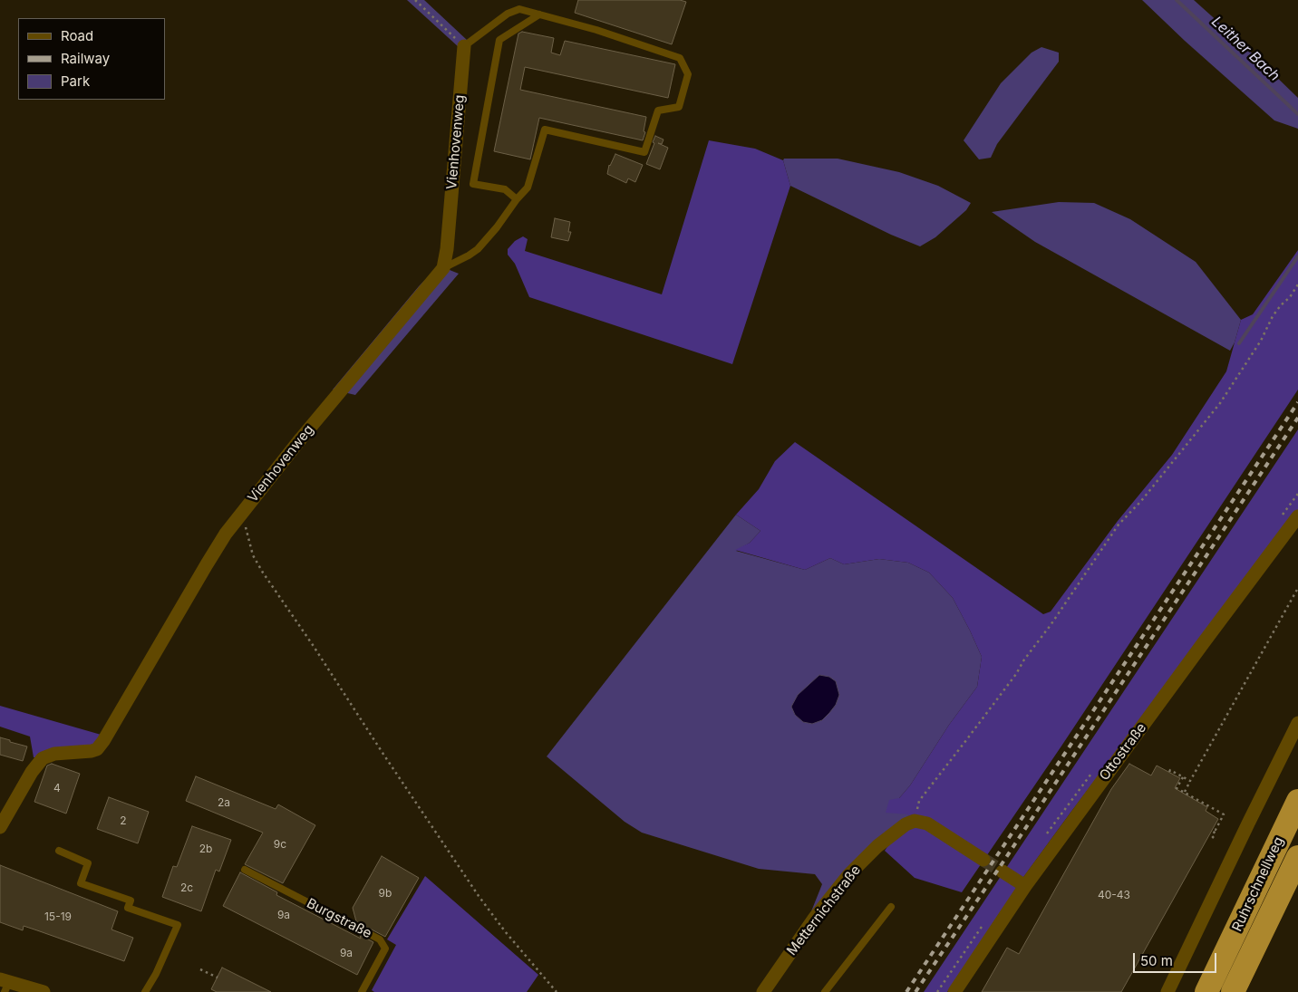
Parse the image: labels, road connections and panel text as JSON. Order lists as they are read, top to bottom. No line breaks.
{"streets":{"highway":["Ruhrschnellweg"],"street":["Vienhovenweg","Ottostraße","Metternichstraße"],"lane":["Burgstraße"]},"water":["Leither Bach"],"house_numbers":["4","2a","2","9c","2b","2c","9b","40-43","9a","15-19","9a"],"legend":["Road","Railway","Park"],"scale_bar":"50 m"}
